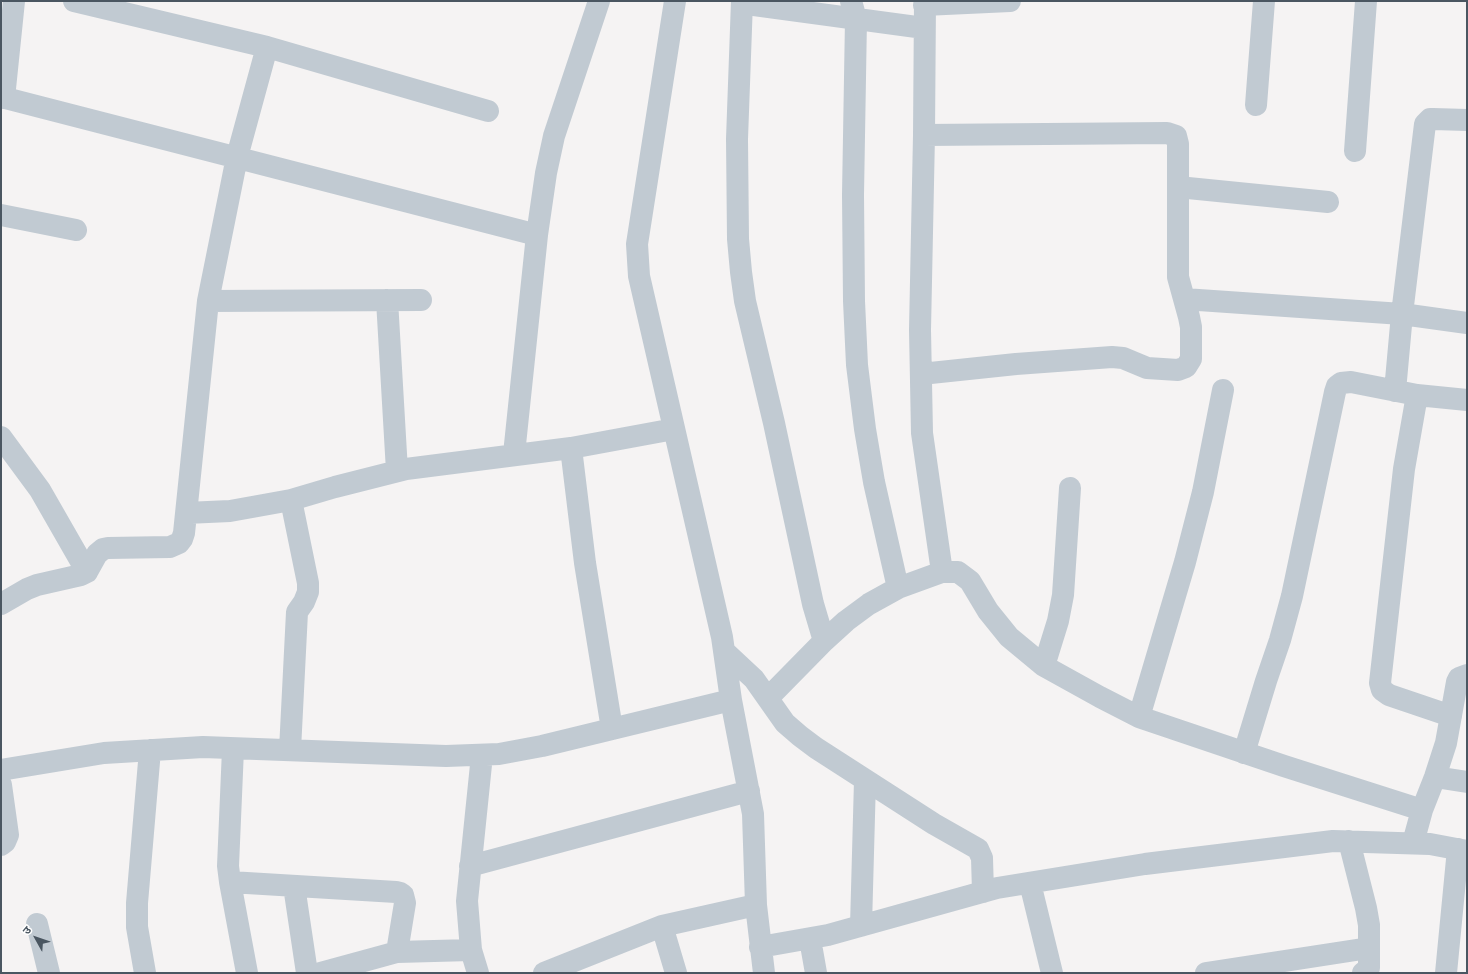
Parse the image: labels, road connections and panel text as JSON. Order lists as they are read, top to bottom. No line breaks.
{"north":"top left"}
